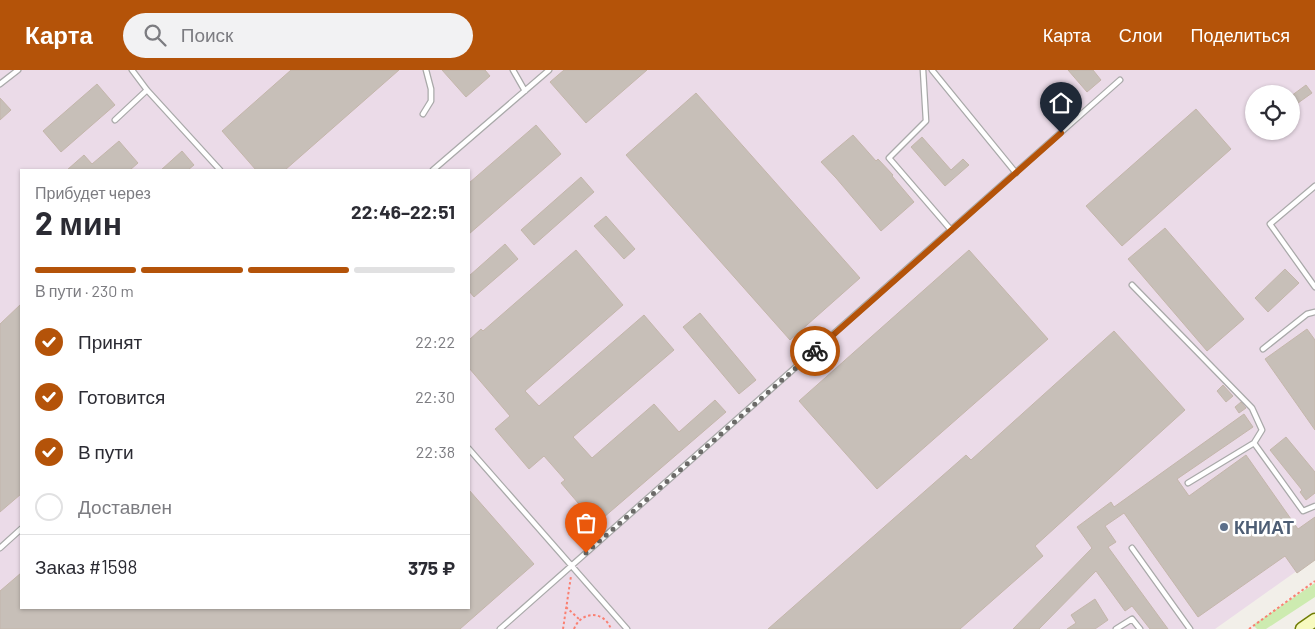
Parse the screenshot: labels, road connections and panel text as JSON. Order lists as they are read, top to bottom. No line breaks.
{"places":["КНИАТ"],"page":{"header":"Карта","search":"Поиск","nav":["Карта","Слои","Поделиться"],"heading":["2 мин","Прибудет через","22:46–22:51"],"panel":["Заказ #1598","375 ₽"],"bar":"В пути · 230 m","list":[["Принят","22:22"],["Готовится","22:30"],["В пути","22:38"],"Доставлен"]}}
